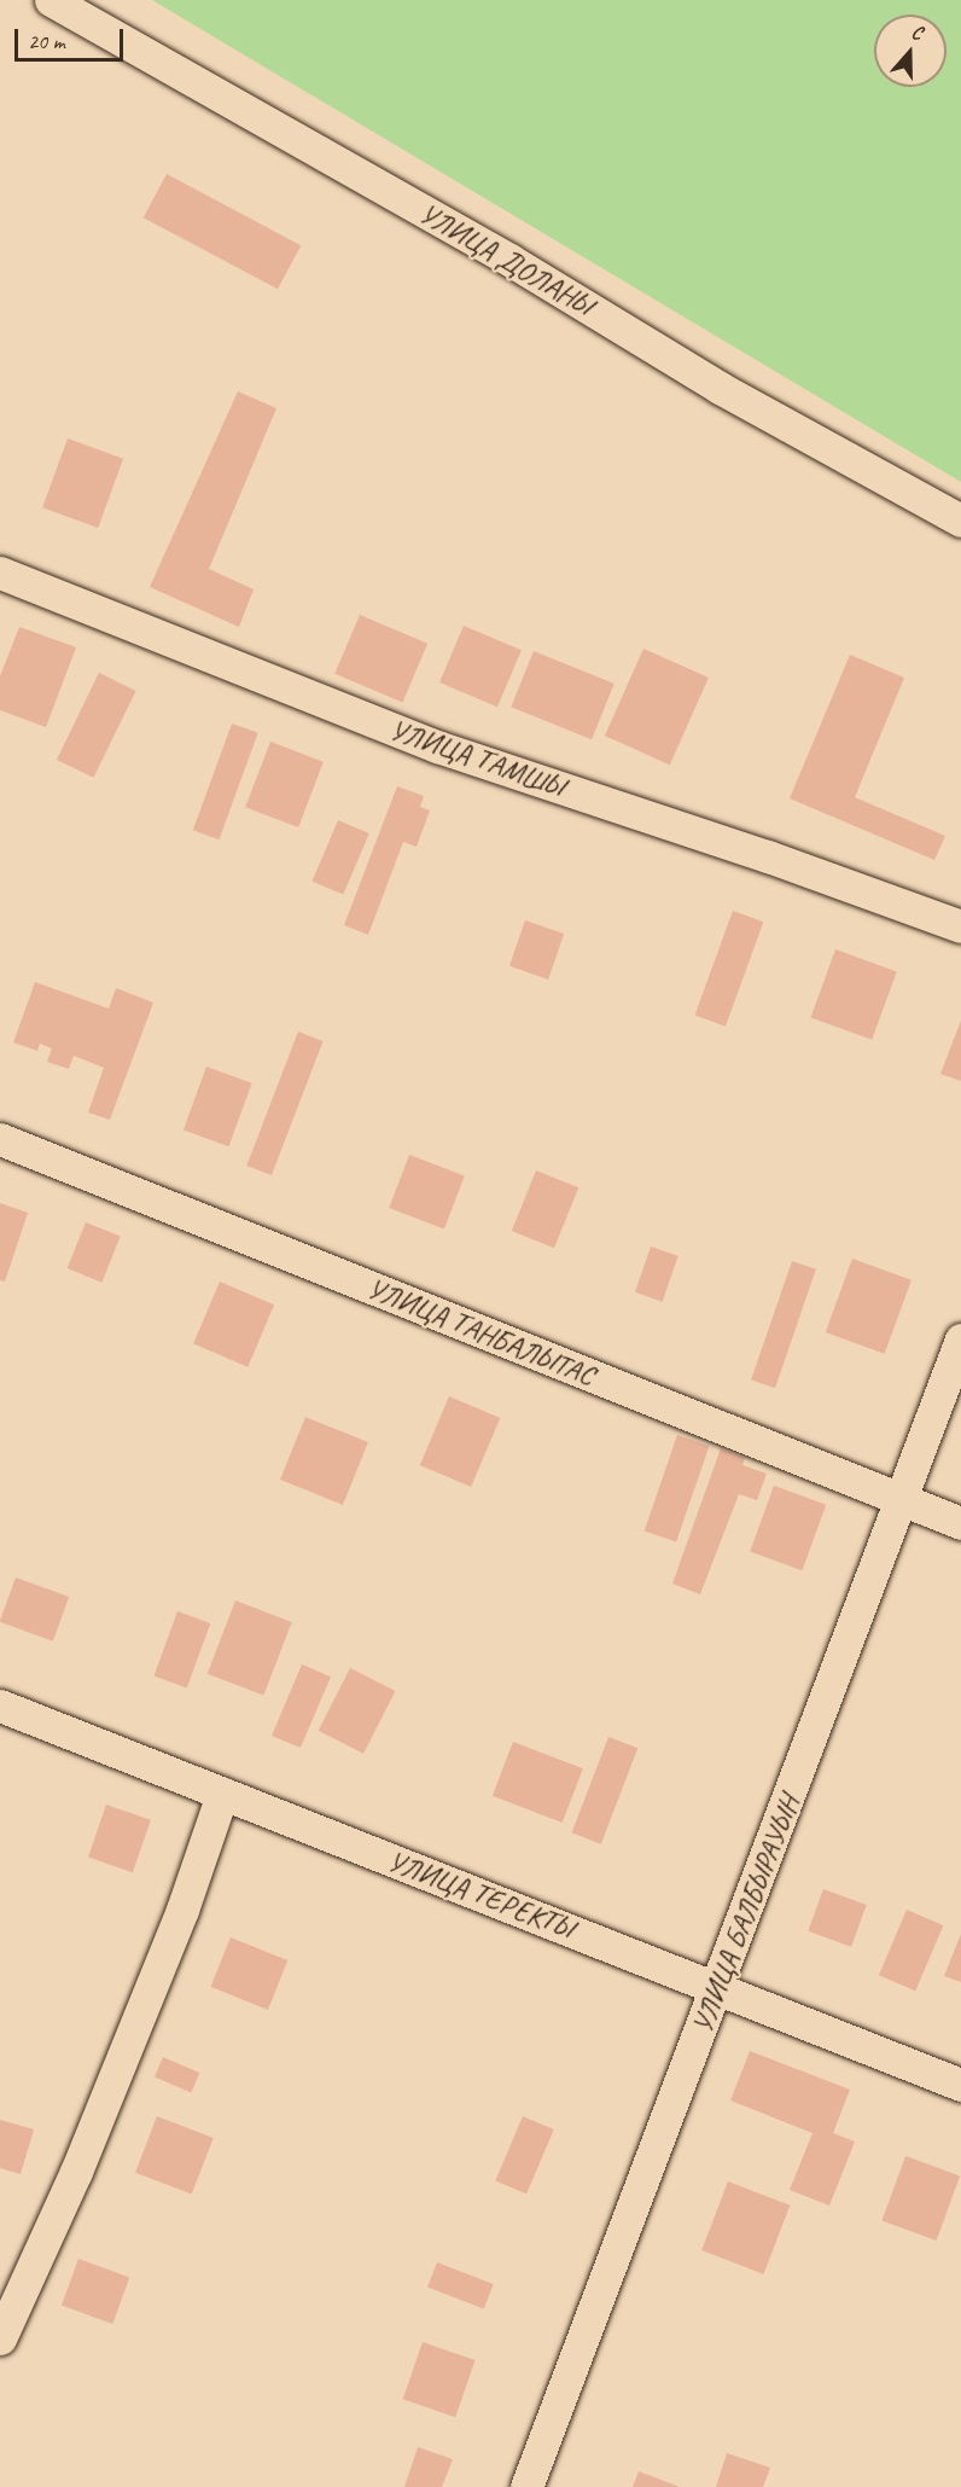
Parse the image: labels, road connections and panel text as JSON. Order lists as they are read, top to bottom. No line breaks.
{"streets":{"street":["УЛИЦА ДОЛАНЫ","УЛИЦА ТАМШЫ","УЛИЦА ТАНБАЛЫТАС","УЛИЦА ТЕРЕКТЫ","УЛИЦА БАЛБЫРАУЫН"]},"crossings":[["УЛИЦА ТАНБАЛЫТАС","УЛИЦА БАЛБЫРАУЫН"],["УЛИЦА ТЕРЕКТЫ","УЛИЦА БАЛБЫРАУЫН"]],"scale_bar":"20 m","north":"top"}
